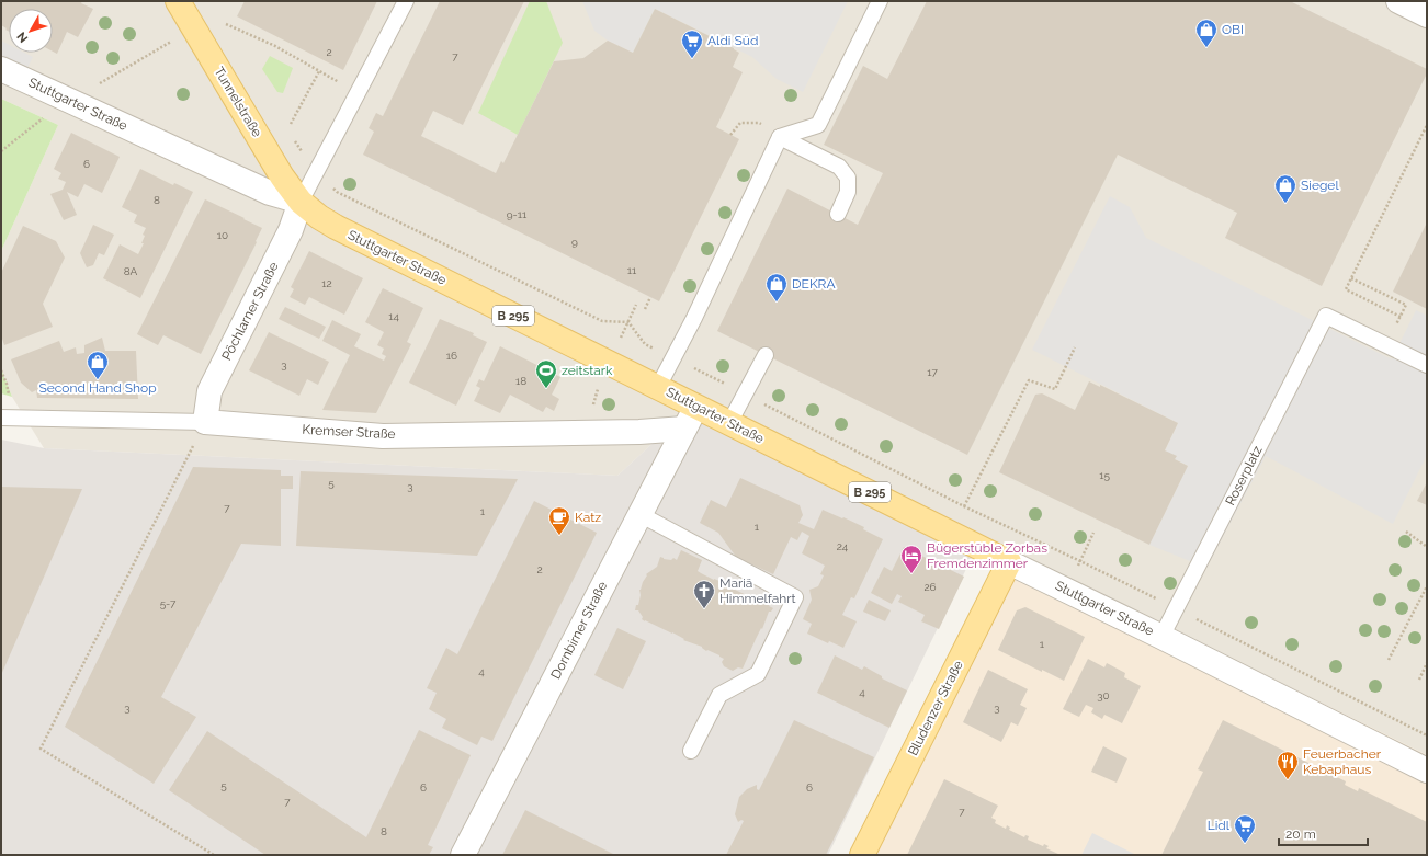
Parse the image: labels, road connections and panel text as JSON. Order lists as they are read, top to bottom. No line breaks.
{"streets":{"main road":["Tunnelstraße","Stuttgarter Straße","B 295","Bludenzer Straße"],"street":["Pöchlarner Straße","Kremser Straße","Dornbirner Straße"],"lane":["Roserplatz"]},"crossings":[["Tunnelstraße","Stuttgarter Straße"],["Tunnelstraße","Pöchlarner Straße"],["Stuttgarter Straße","Pöchlarner Straße"],["Stuttgarter Straße","Roserplatz"],["Stuttgarter Straße","Dornbirner Straße"],["Stuttgarter Straße","Bludenzer Straße"],["Pöchlarner Straße","Kremser Straße"],["Kremser Straße","Dornbirner Straße"]],"places":{"shop":["OBI","Siegel","DEKRA","Second Hand Shop"],"supermarket":["Aldi Süd","Lidl"],"sports":["zeitstark"],"cafe":["Katz"],"hotel":["Bügerstüble Zorbas Fremdenzimmer"],"church":["Mariä Himmelfahrt"],"restaurant":["Feuerbacher Kebaphaus"]},"house_numbers":["2","7","6","8","9-11","10","9","11","8A","12","14","16","3","17","18","15","5","3","7","1","1","24","2","26","5-7","1","4","4","30","3","3","5","6","6","7","7","8"],"scale_bar":"20 m","north":"bottom left"}
